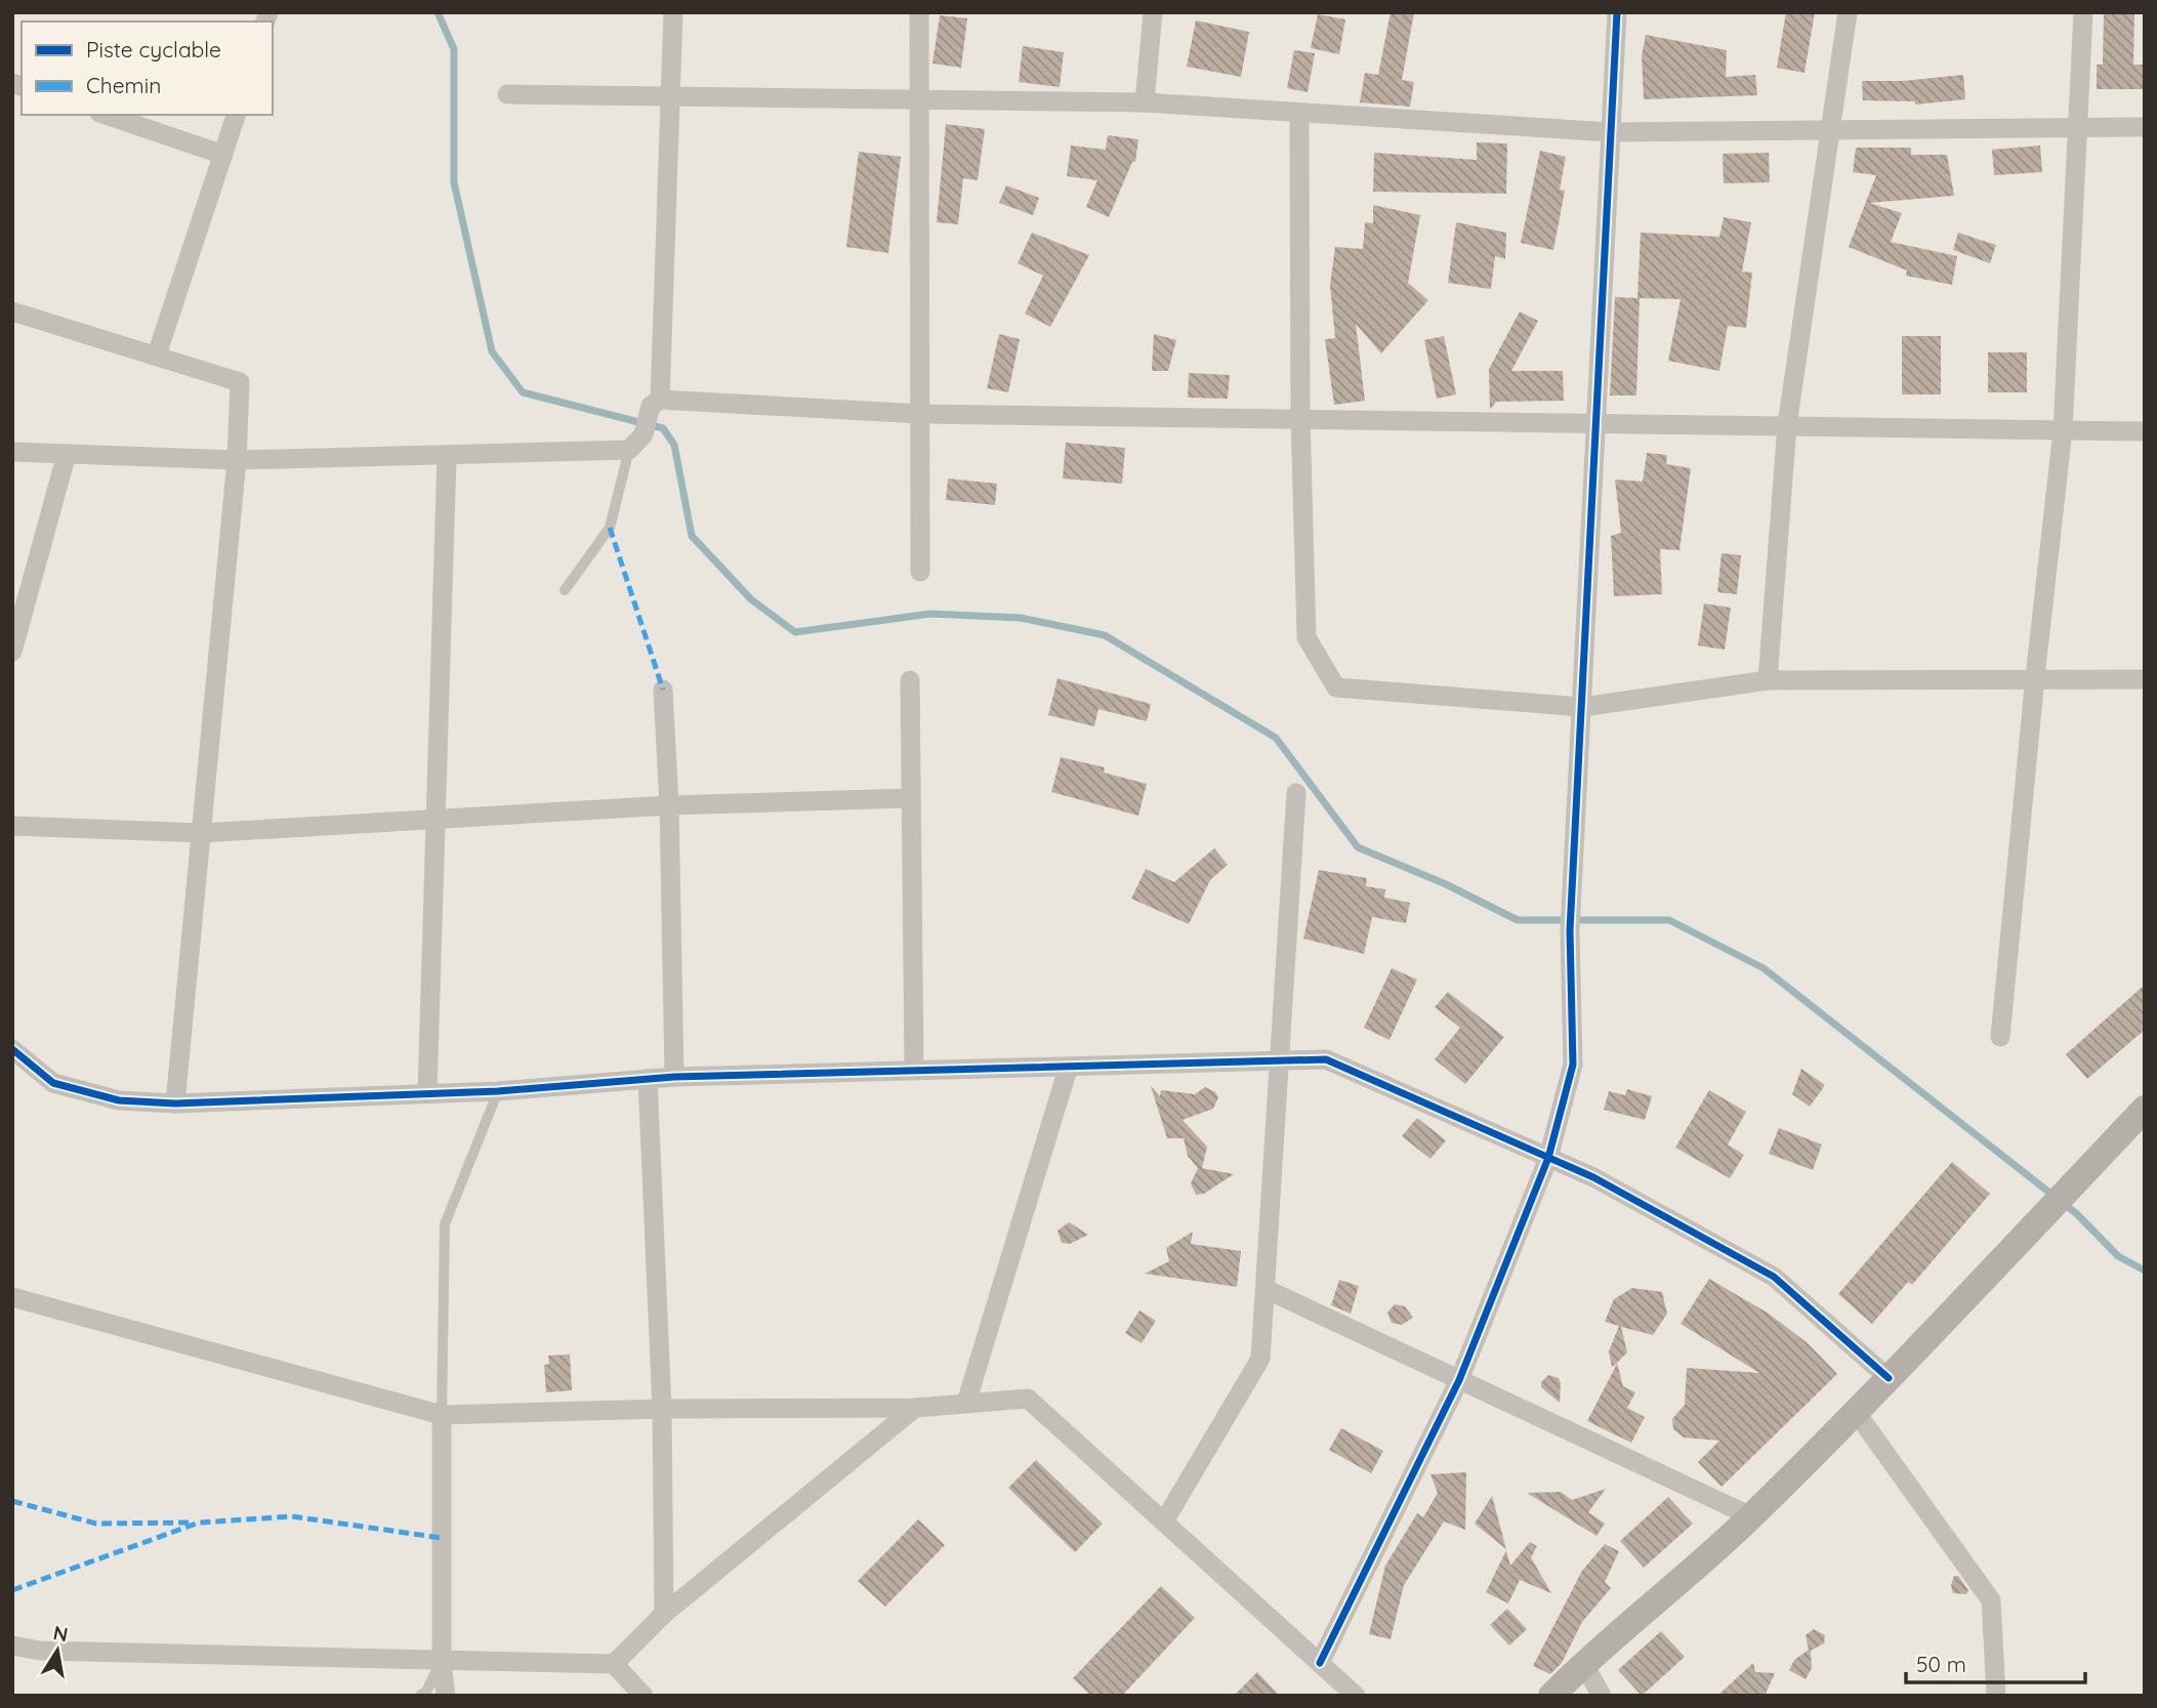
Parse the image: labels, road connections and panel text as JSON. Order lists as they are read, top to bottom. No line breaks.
{"legend":["Piste cyclable","Chemin"],"scale_bar":"50 m","north":"top"}
